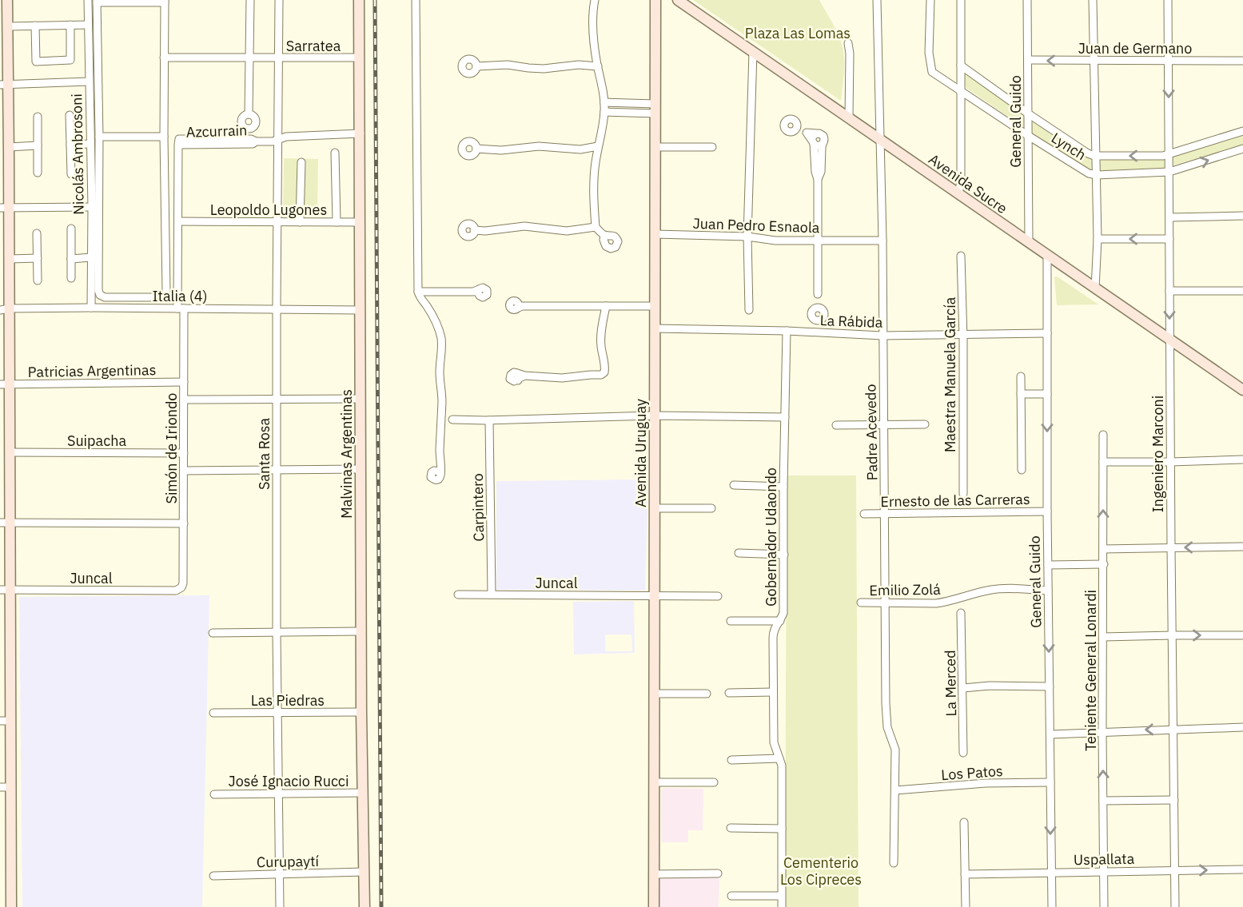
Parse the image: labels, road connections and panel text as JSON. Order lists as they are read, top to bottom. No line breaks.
{"streets":{"street":["Sarratea","Juan de Germano","General Guido","Azcurrain","Lynch","Nicolás Ambrosoni","Avenida Sucre","Leopoldo Lugones","Juan Pedro Esnaola","Italia (4)","La Rábida","Patricias Argentinas","Maestra Manuela García","Padre Acevedo","Suipacha","Simón de Iriondo","Avenida Uruguay","Santa Rosa","Malvinas Argentinas","Ingeniero Marconi","Ernesto de las Carreras","Carpintero","Gobernador Udaondo","Juncal","Emilio Zolá","Teniente General Lonardi","La Merced","Las Piedras","Los Patos","José Ignacio Rucci","Uspallata","Curupaytí"]},"crossings":[["Sarratea","Santa Rosa"],["Sarratea","Malvinas Argentinas"],["Juan de Germano","General Guido"],["Juan de Germano","Ingeniero Marconi"],["General Guido","Lynch"],["General Guido","Avenida Sucre"],["General Guido","La Rábida"],["General Guido","Ernesto de las Carreras"],["General Guido","Emilio Zolá"],["General Guido","Los Patos"],["General Guido","Uspallata"],["Azcurrain","Simón de Iriondo"],["Azcurrain","Santa Rosa"],["Azcurrain","Malvinas Argentinas"],["Lynch","Ingeniero Marconi"],["Nicolás Ambrosoni","Italia (4)"],["Avenida Sucre","Padre Acevedo"],["Avenida Sucre","Ingeniero Marconi"],["Leopoldo Lugones","Simón de Iriondo"],["Leopoldo Lugones","Santa Rosa"],["Leopoldo Lugones","Malvinas Argentinas"],["Juan Pedro Esnaola","Padre Acevedo"],["Juan Pedro Esnaola","Avenida Uruguay"],["Italia (4)","Simón de Iriondo"],["Italia (4)","Santa Rosa"],["Italia (4)","Malvinas Argentinas"],["La Rábida","Maestra Manuela García"],["La Rábida","Padre Acevedo"],["La Rábida","Avenida Uruguay"],["La Rábida","Gobernador Udaondo"],["Patricias Argentinas","Simón de Iriondo"],["Padre Acevedo","Ernesto de las Carreras"],["Padre Acevedo","Emilio Zolá"],["Padre Acevedo","Los Patos"],["Suipacha","Simón de Iriondo"],["Simón de Iriondo","Juncal"],["Avenida Uruguay","Juncal"],["Santa Rosa","Las Piedras"],["Santa Rosa","José Ignacio Rucci"],["Santa Rosa","Curupaytí"],["Malvinas Argentinas","Las Piedras"],["Malvinas Argentinas","José Ignacio Rucci"],["Malvinas Argentinas","Curupaytí"],["Ingeniero Marconi","Uspallata"],["Carpintero","Juncal"],["Teniente General Lonardi","Uspallata"]],"parks":["Plaza Las Lomas","Cementerio Los Cipreces"]}
